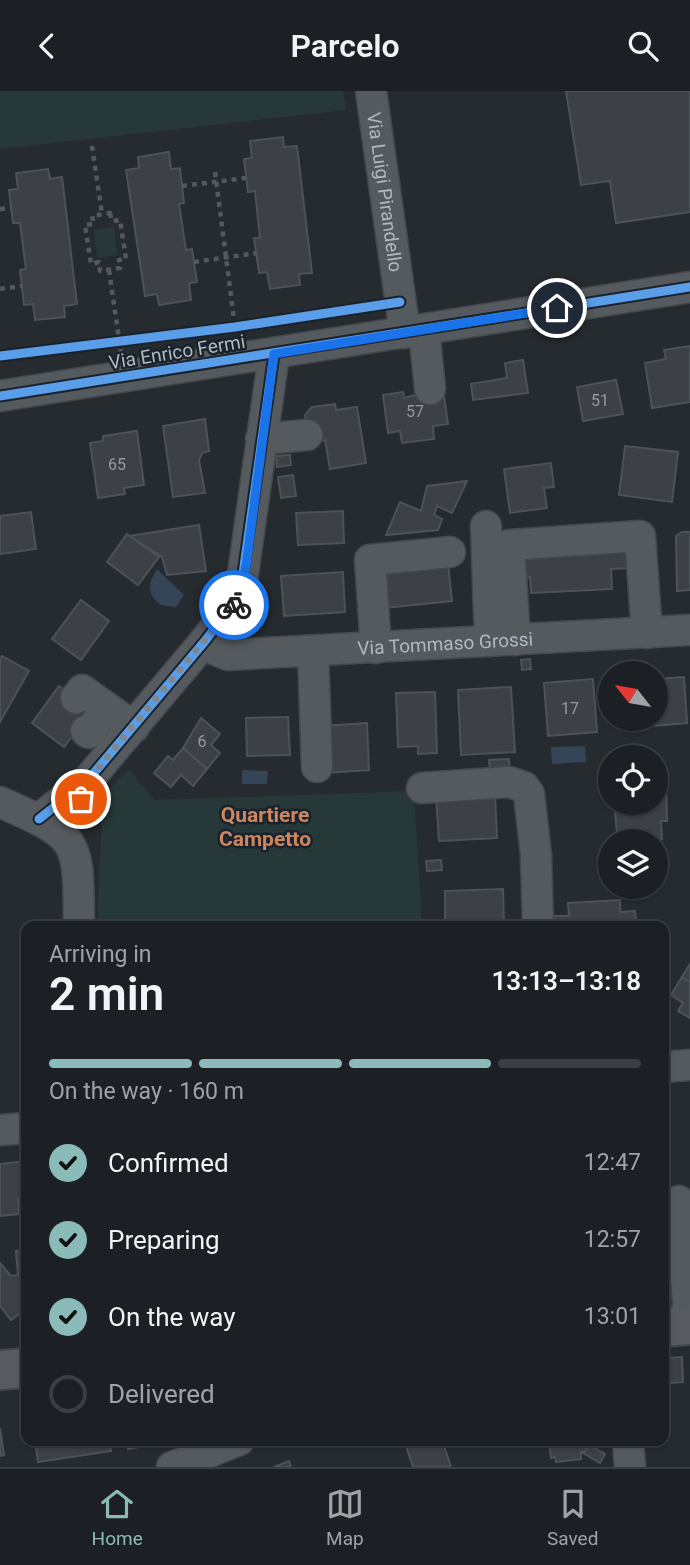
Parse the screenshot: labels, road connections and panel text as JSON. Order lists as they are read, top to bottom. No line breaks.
{"streets":{"street":["Via Luigi Pirandello","Via Enrico Fermi","Via Tommaso Grossi"]},"crossings":[["Via Luigi Pirandello","Via Enrico Fermi"]],"districts":["Quartiere Campetto"],"house_numbers":["51","57","65","17","6"],"north":"top left","page":{"header":"Parcelo","heading":["2 min","Arriving in","13:13–13:18"],"bar":"On the way · 160 m","list":[["Confirmed","12:47"],["Preparing","12:57"],["On the way","13:01"],"Delivered"],"tabs":["Home","Map","Saved"]}}
